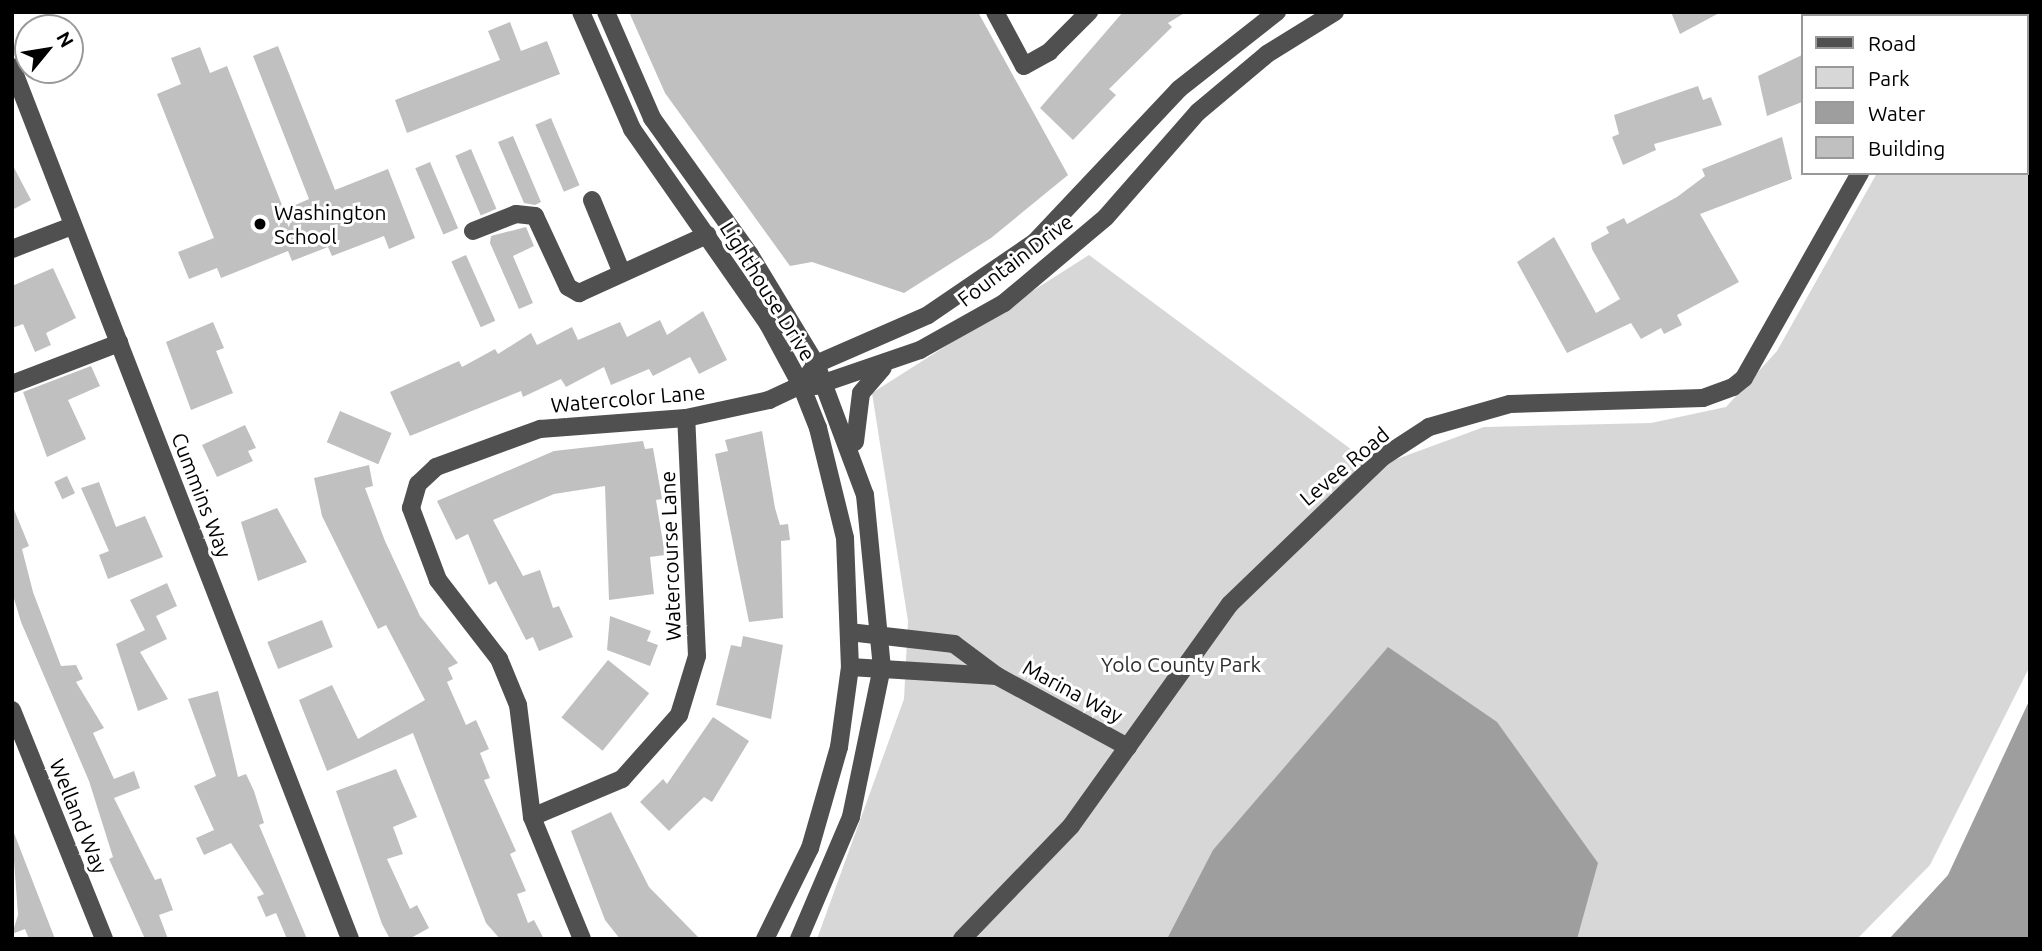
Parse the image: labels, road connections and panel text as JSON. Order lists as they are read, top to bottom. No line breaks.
{"streets":{"street":["Fountain Drive","Lighthouse Drive","Watercolor Lane","Levee Road","Cummins Way","Watercourse Lane","Marina Way","Welland Way"]},"crossings":[["Fountain Drive","Lighthouse Drive"],["Fountain Drive","Watercolor Lane"],["Lighthouse Drive","Watercolor Lane"],["Lighthouse Drive","Marina Way"],["Watercolor Lane","Watercourse Lane"],["Levee Road","Marina Way"]],"parks":["Yolo County Park"],"places":["Washington School"],"legend":["Road","Park","Water","Building"],"north":"top right"}
